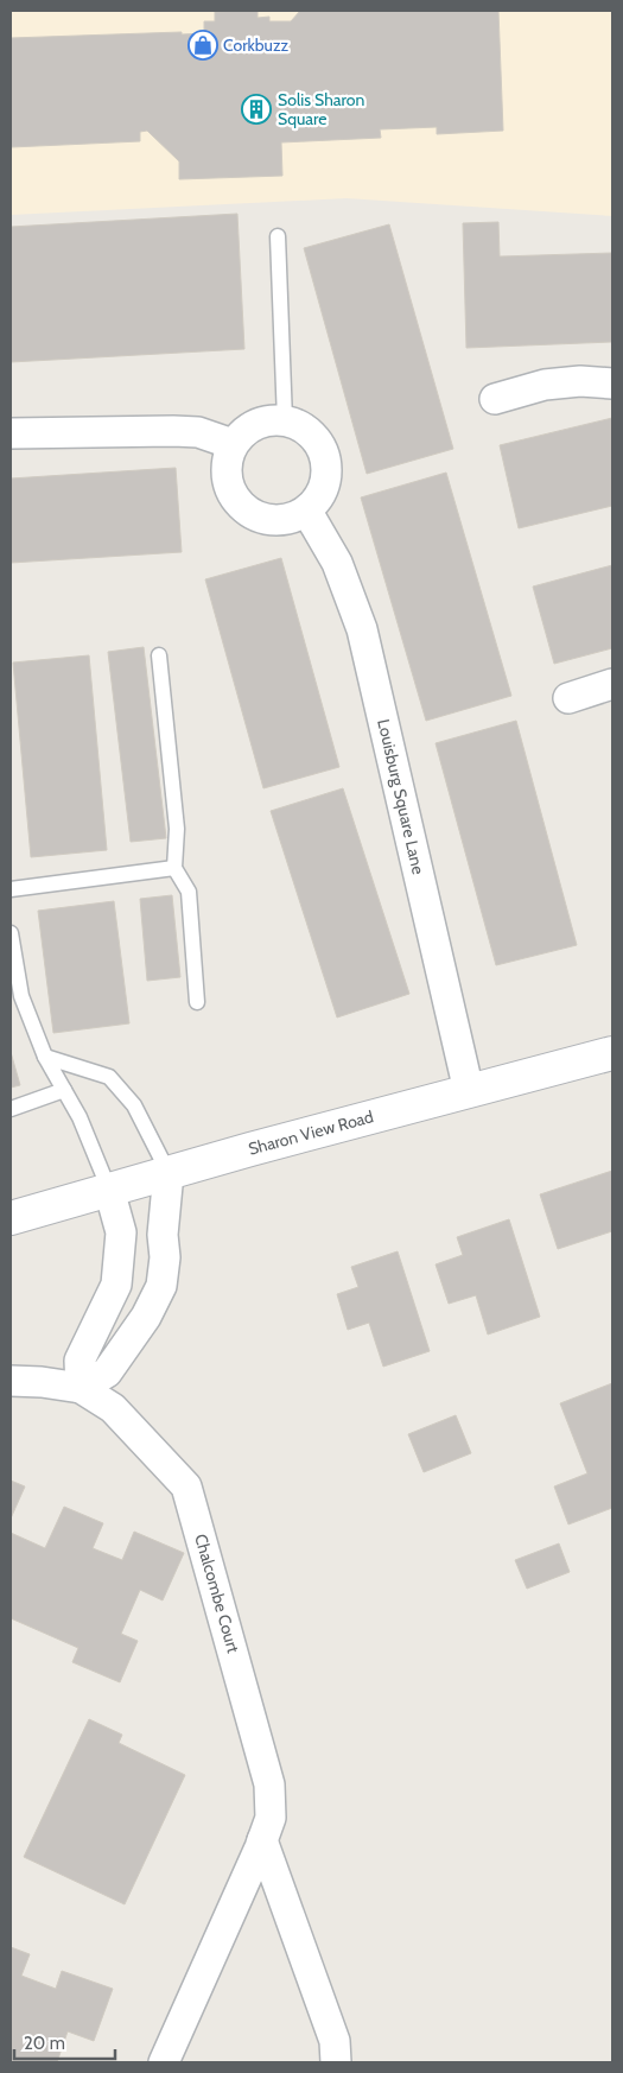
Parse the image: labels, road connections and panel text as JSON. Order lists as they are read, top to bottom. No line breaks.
{"streets":{"street":["Louisburg Square Lane","Sharon View Road","Chalcombe Court"]},"crossings":[["Louisburg Square Lane","Sharon View Road"]],"places":{"shop":["Corkbuzz"],"building":["Solis Sharon Square"]},"scale_bar":"20 m"}
